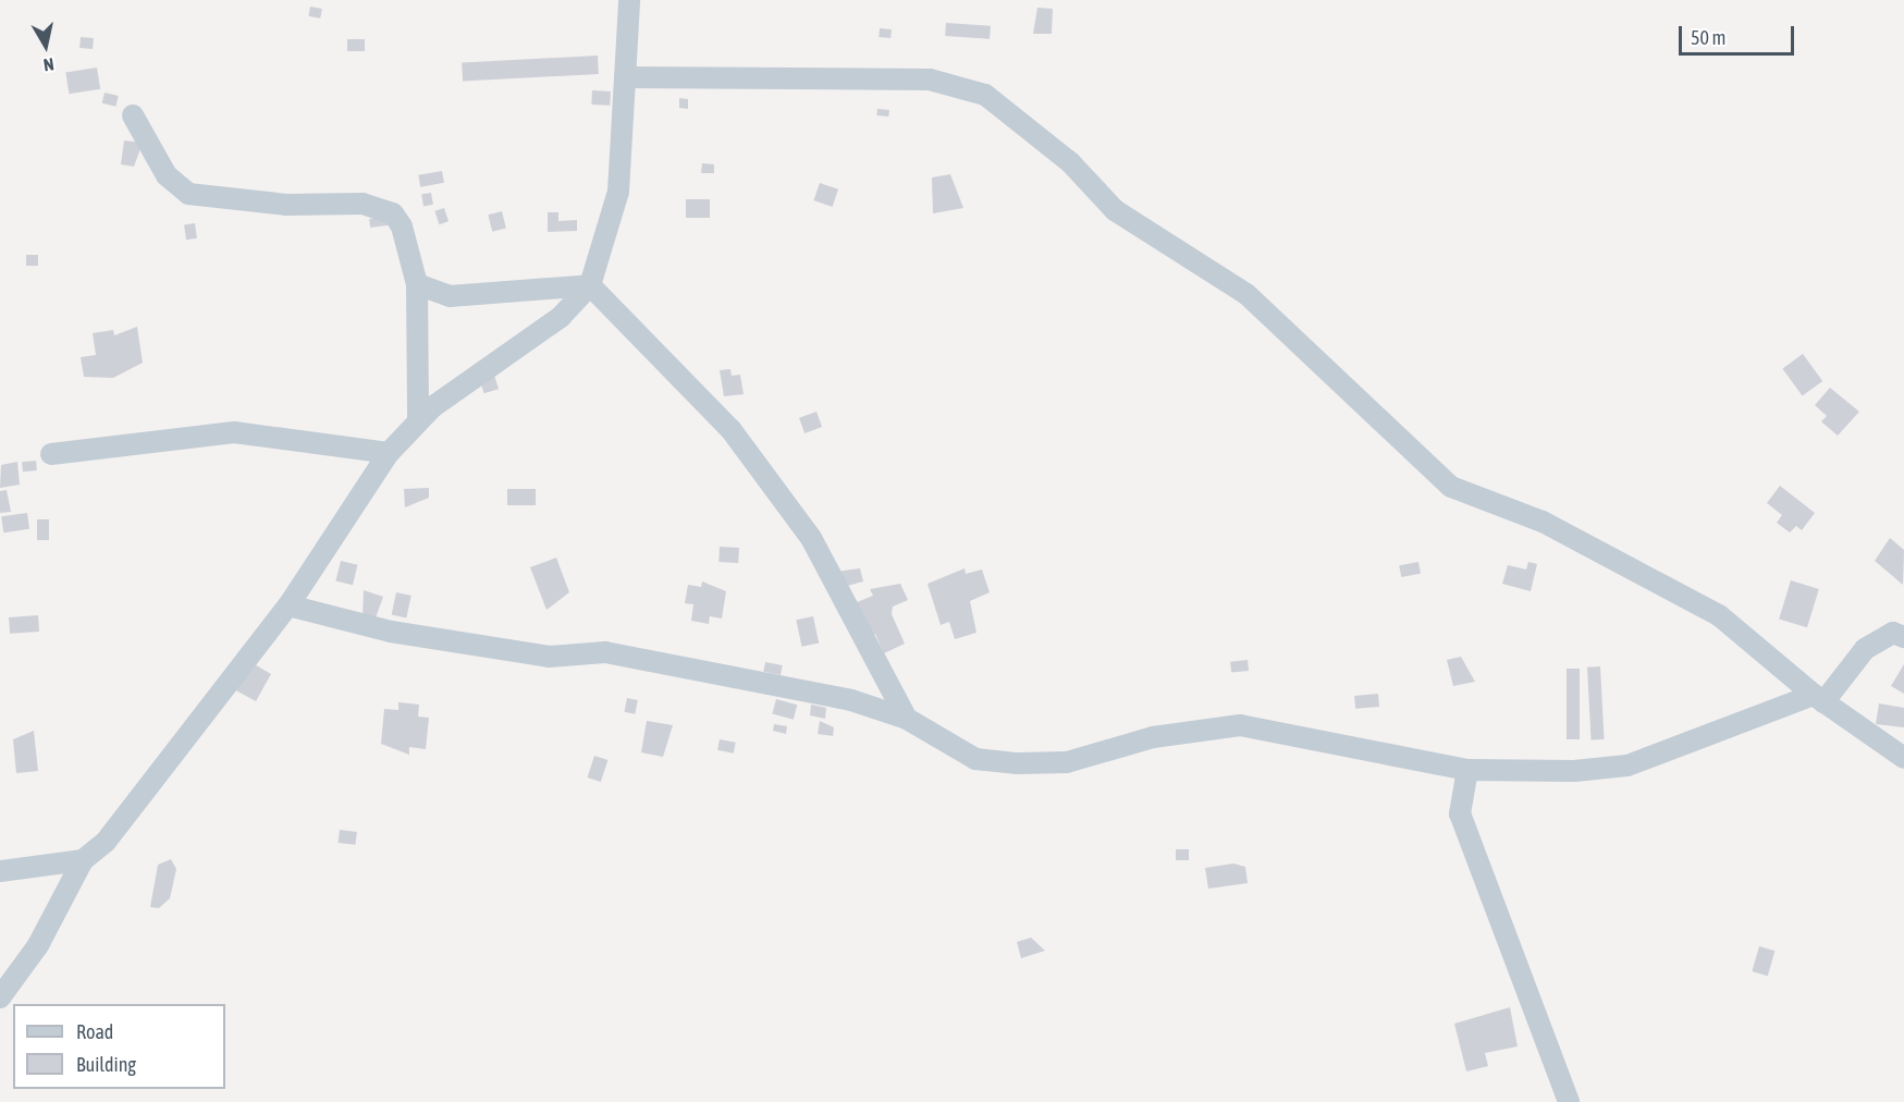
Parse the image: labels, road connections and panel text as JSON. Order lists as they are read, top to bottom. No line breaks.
{"legend":["Road","Building"],"scale_bar":"50 m","north":"bottom"}
